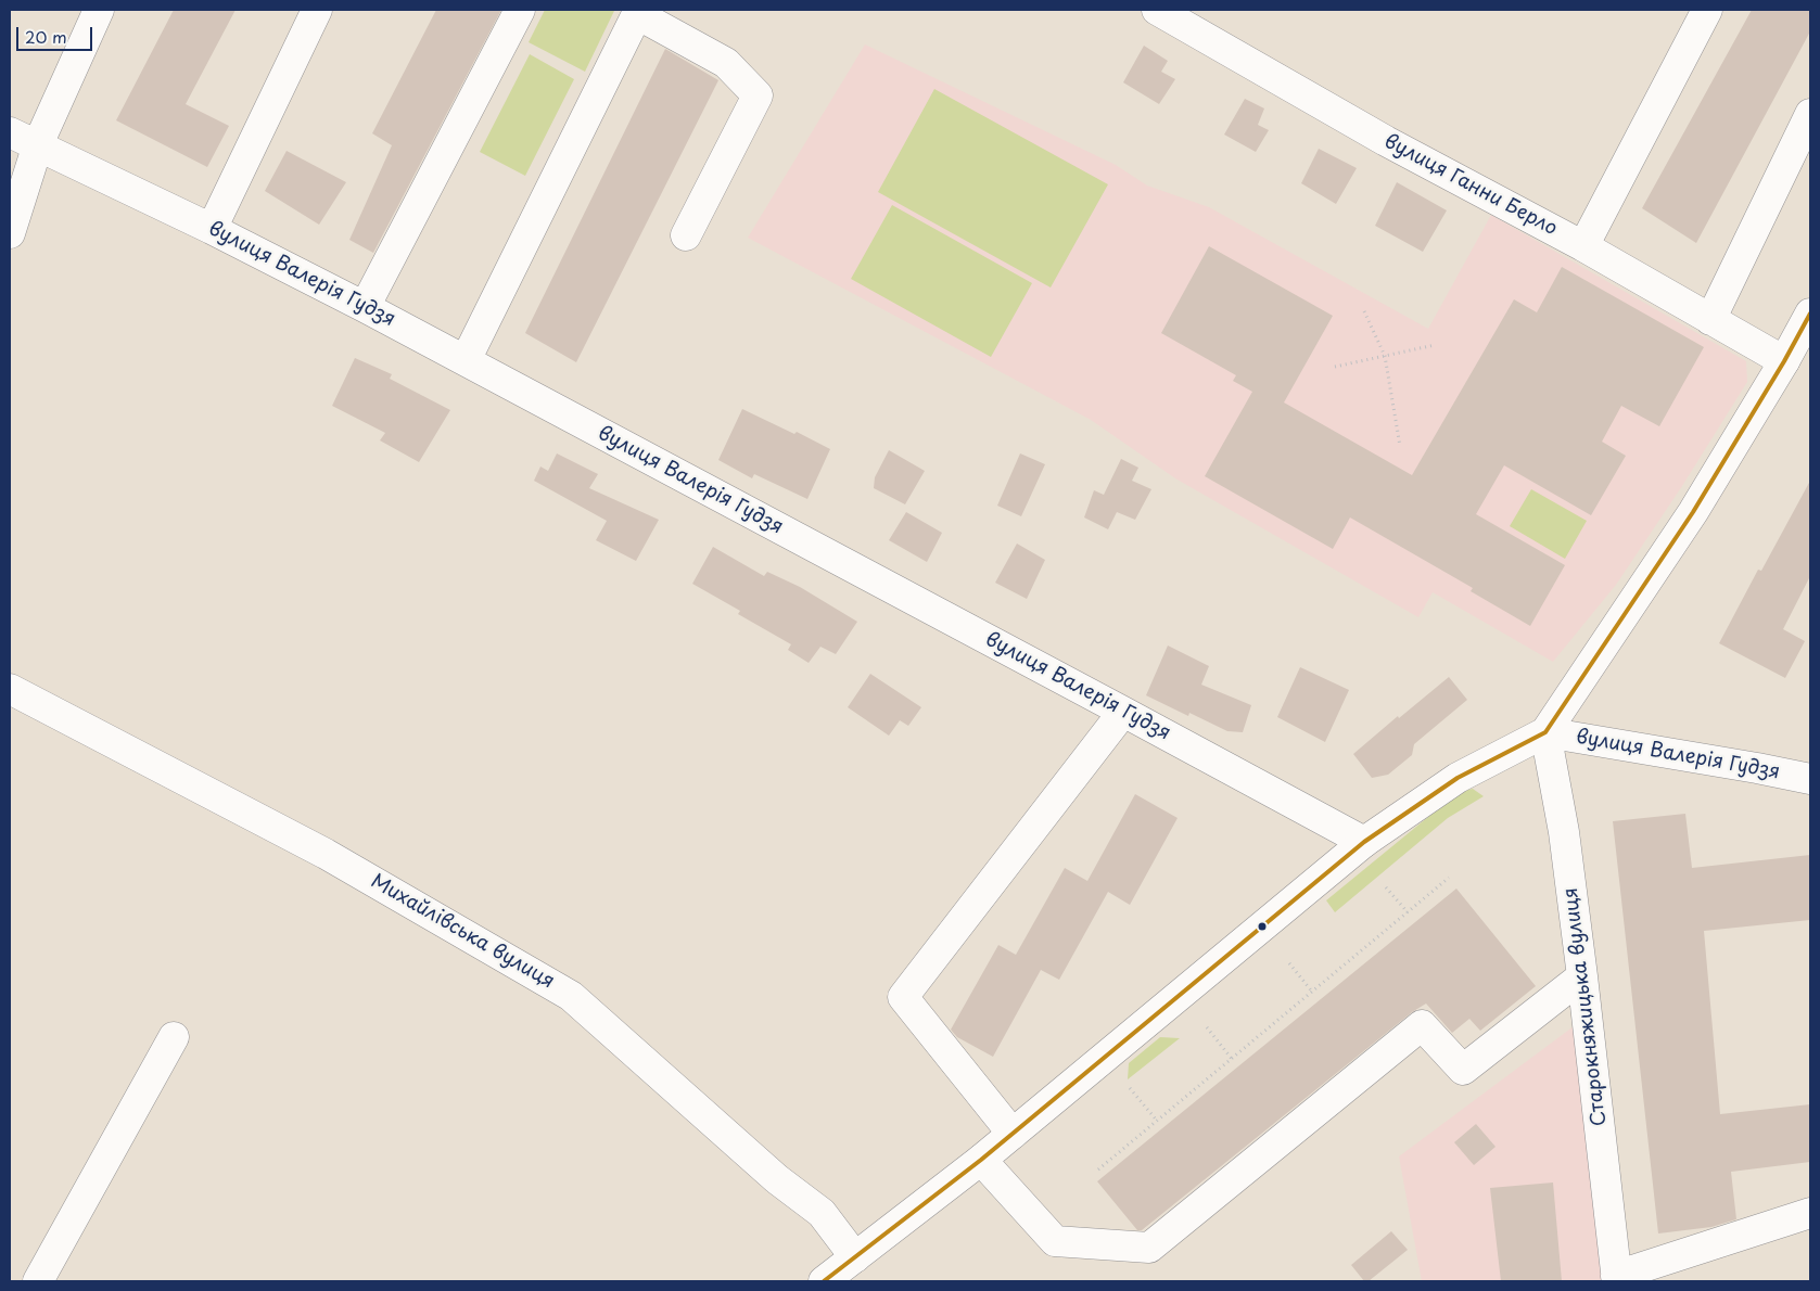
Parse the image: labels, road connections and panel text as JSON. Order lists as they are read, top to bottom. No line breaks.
{"streets":{"street":["вулиця Ганни Берло","вулиця Валерія Гудзя","Михайлівська вулиця","Старокняжицька вулиця"]},"crossings":[["вулиця Валерія Гудзя","Старокняжицька вулиця"]],"scale_bar":"20 m"}
